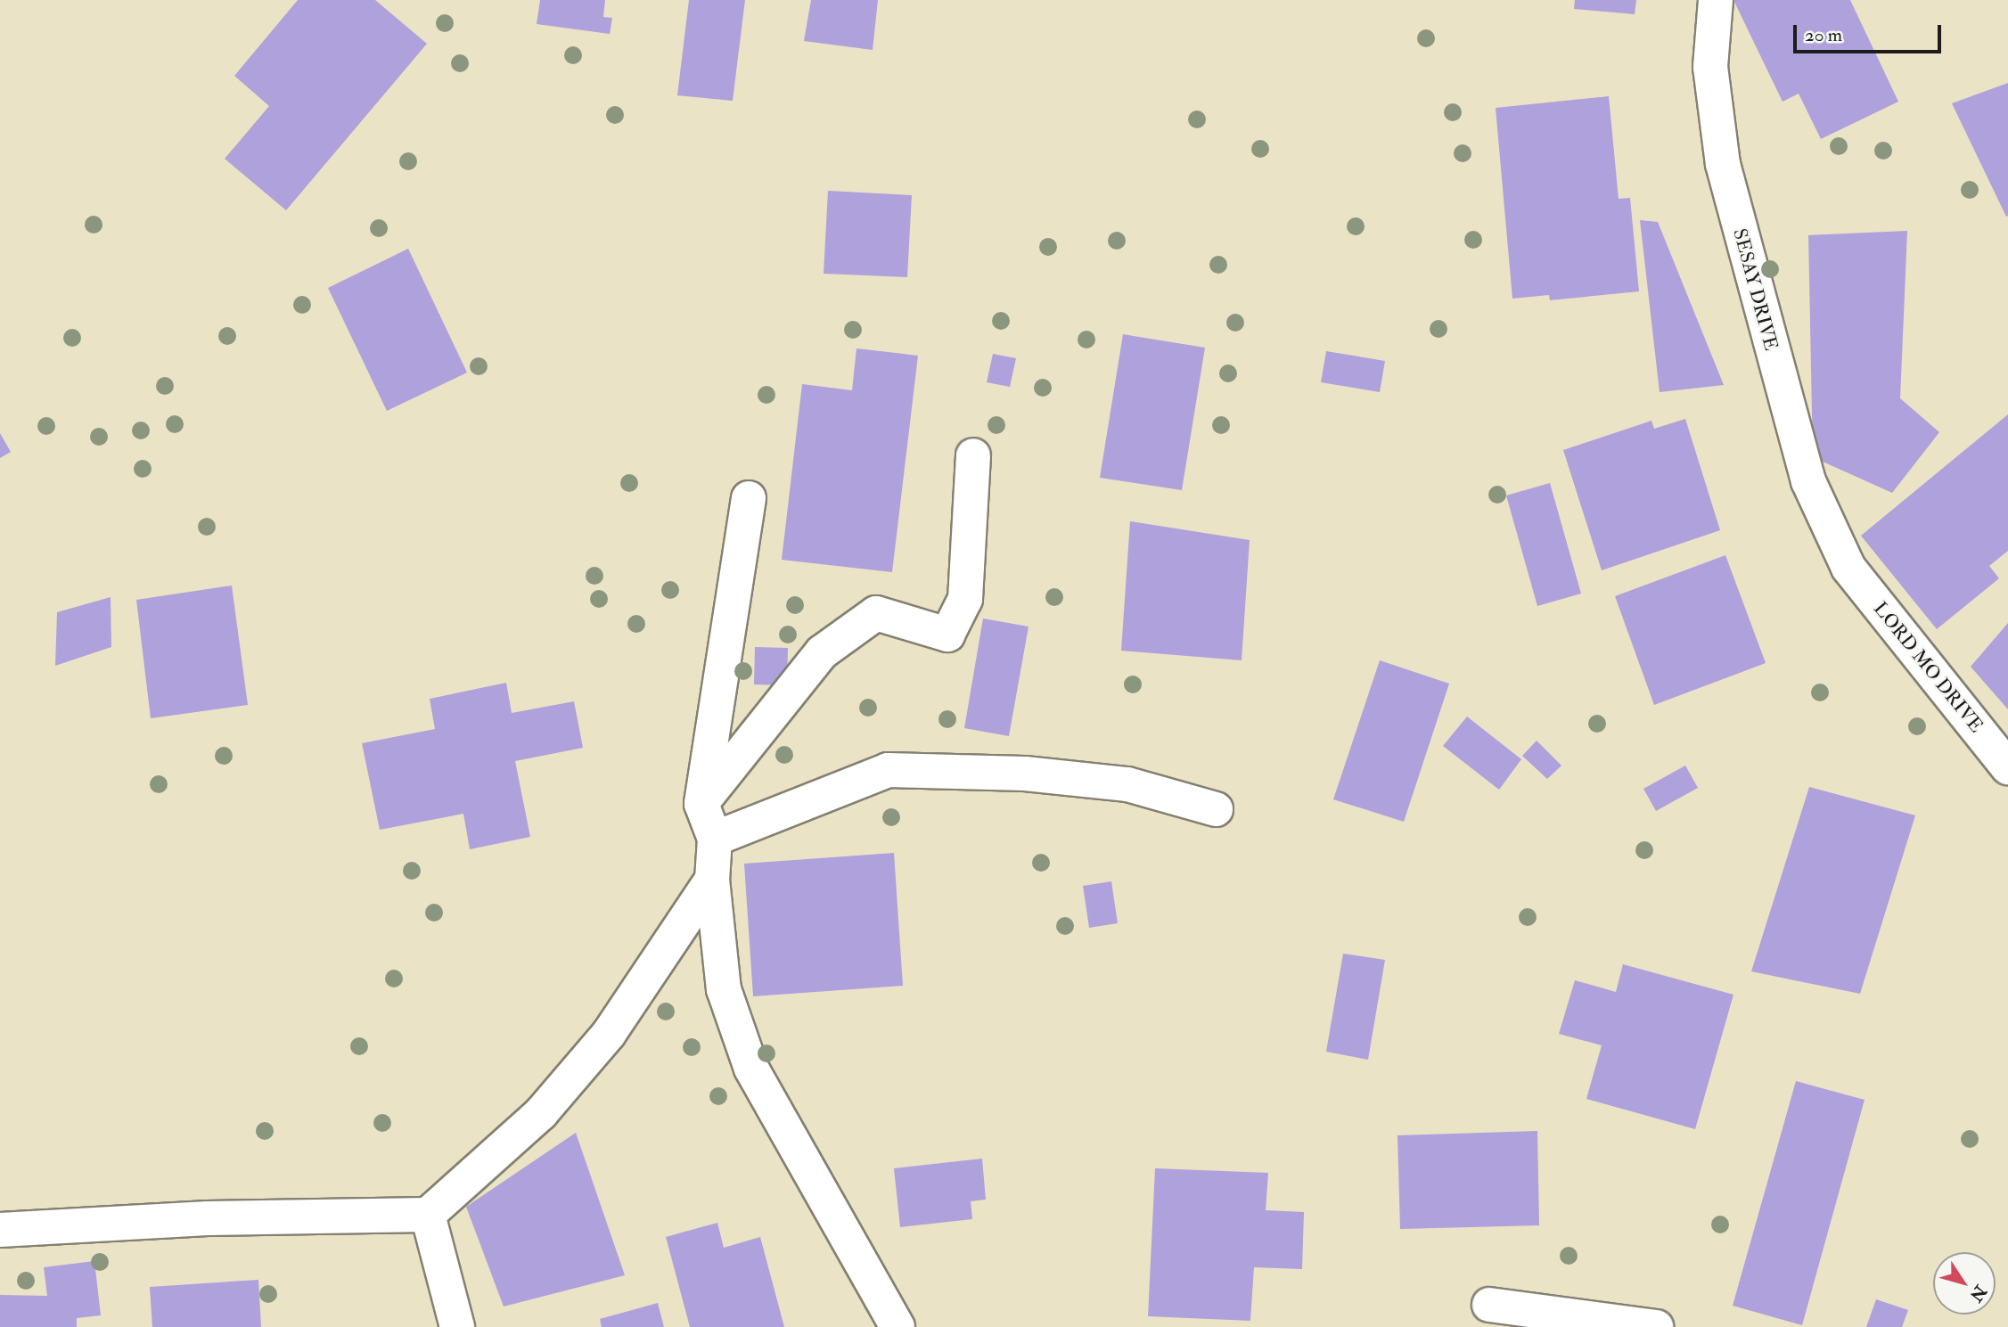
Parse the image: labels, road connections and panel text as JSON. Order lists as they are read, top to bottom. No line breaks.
{"streets":{"street":["SESAY DRIVE","LORD MO DRIVE"]},"crossings":[["SESAY DRIVE","LORD MO DRIVE"]],"scale_bar":"20 m","north":"bottom right"}
